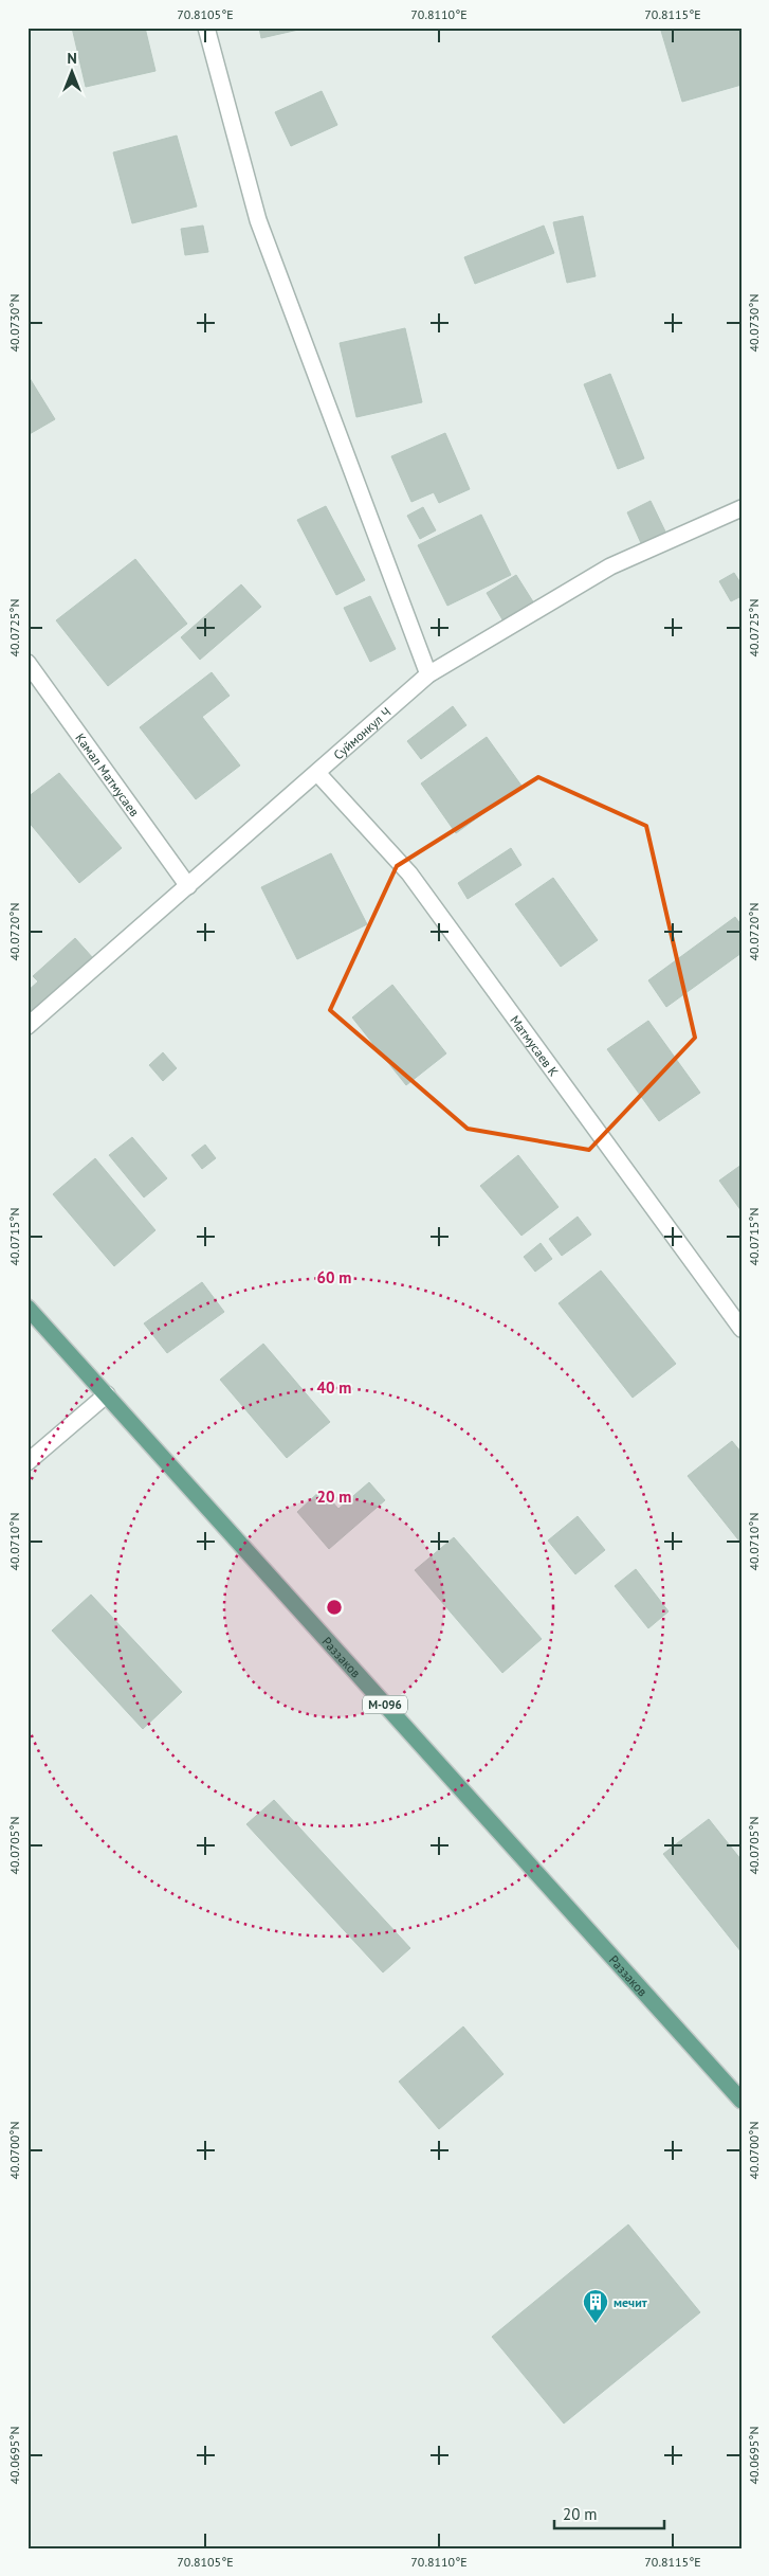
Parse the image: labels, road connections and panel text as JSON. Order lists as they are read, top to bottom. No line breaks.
{"streets":{"main road":["Раззаков","М-096"],"street":["Суймонкул Ч","Камал Матмусаев","Матмусаев К"]},"crossings":[["Суймонкул Ч","Камал Матмусаев"],["Суймонкул Ч","Матмусаев К"]],"places":{"building":["мечит"]},"scale_bar":"20 m","north":"top","coordinates":["70.8105°E","70.8110°E","70.8115°E","40.0730°N","40.0725°N","40.0720°N","40.0715°N","40.0710°N","40.0705°N","40.0700°N","40.0695°N"],"rings":["60 m","40 m","20 m"]}
